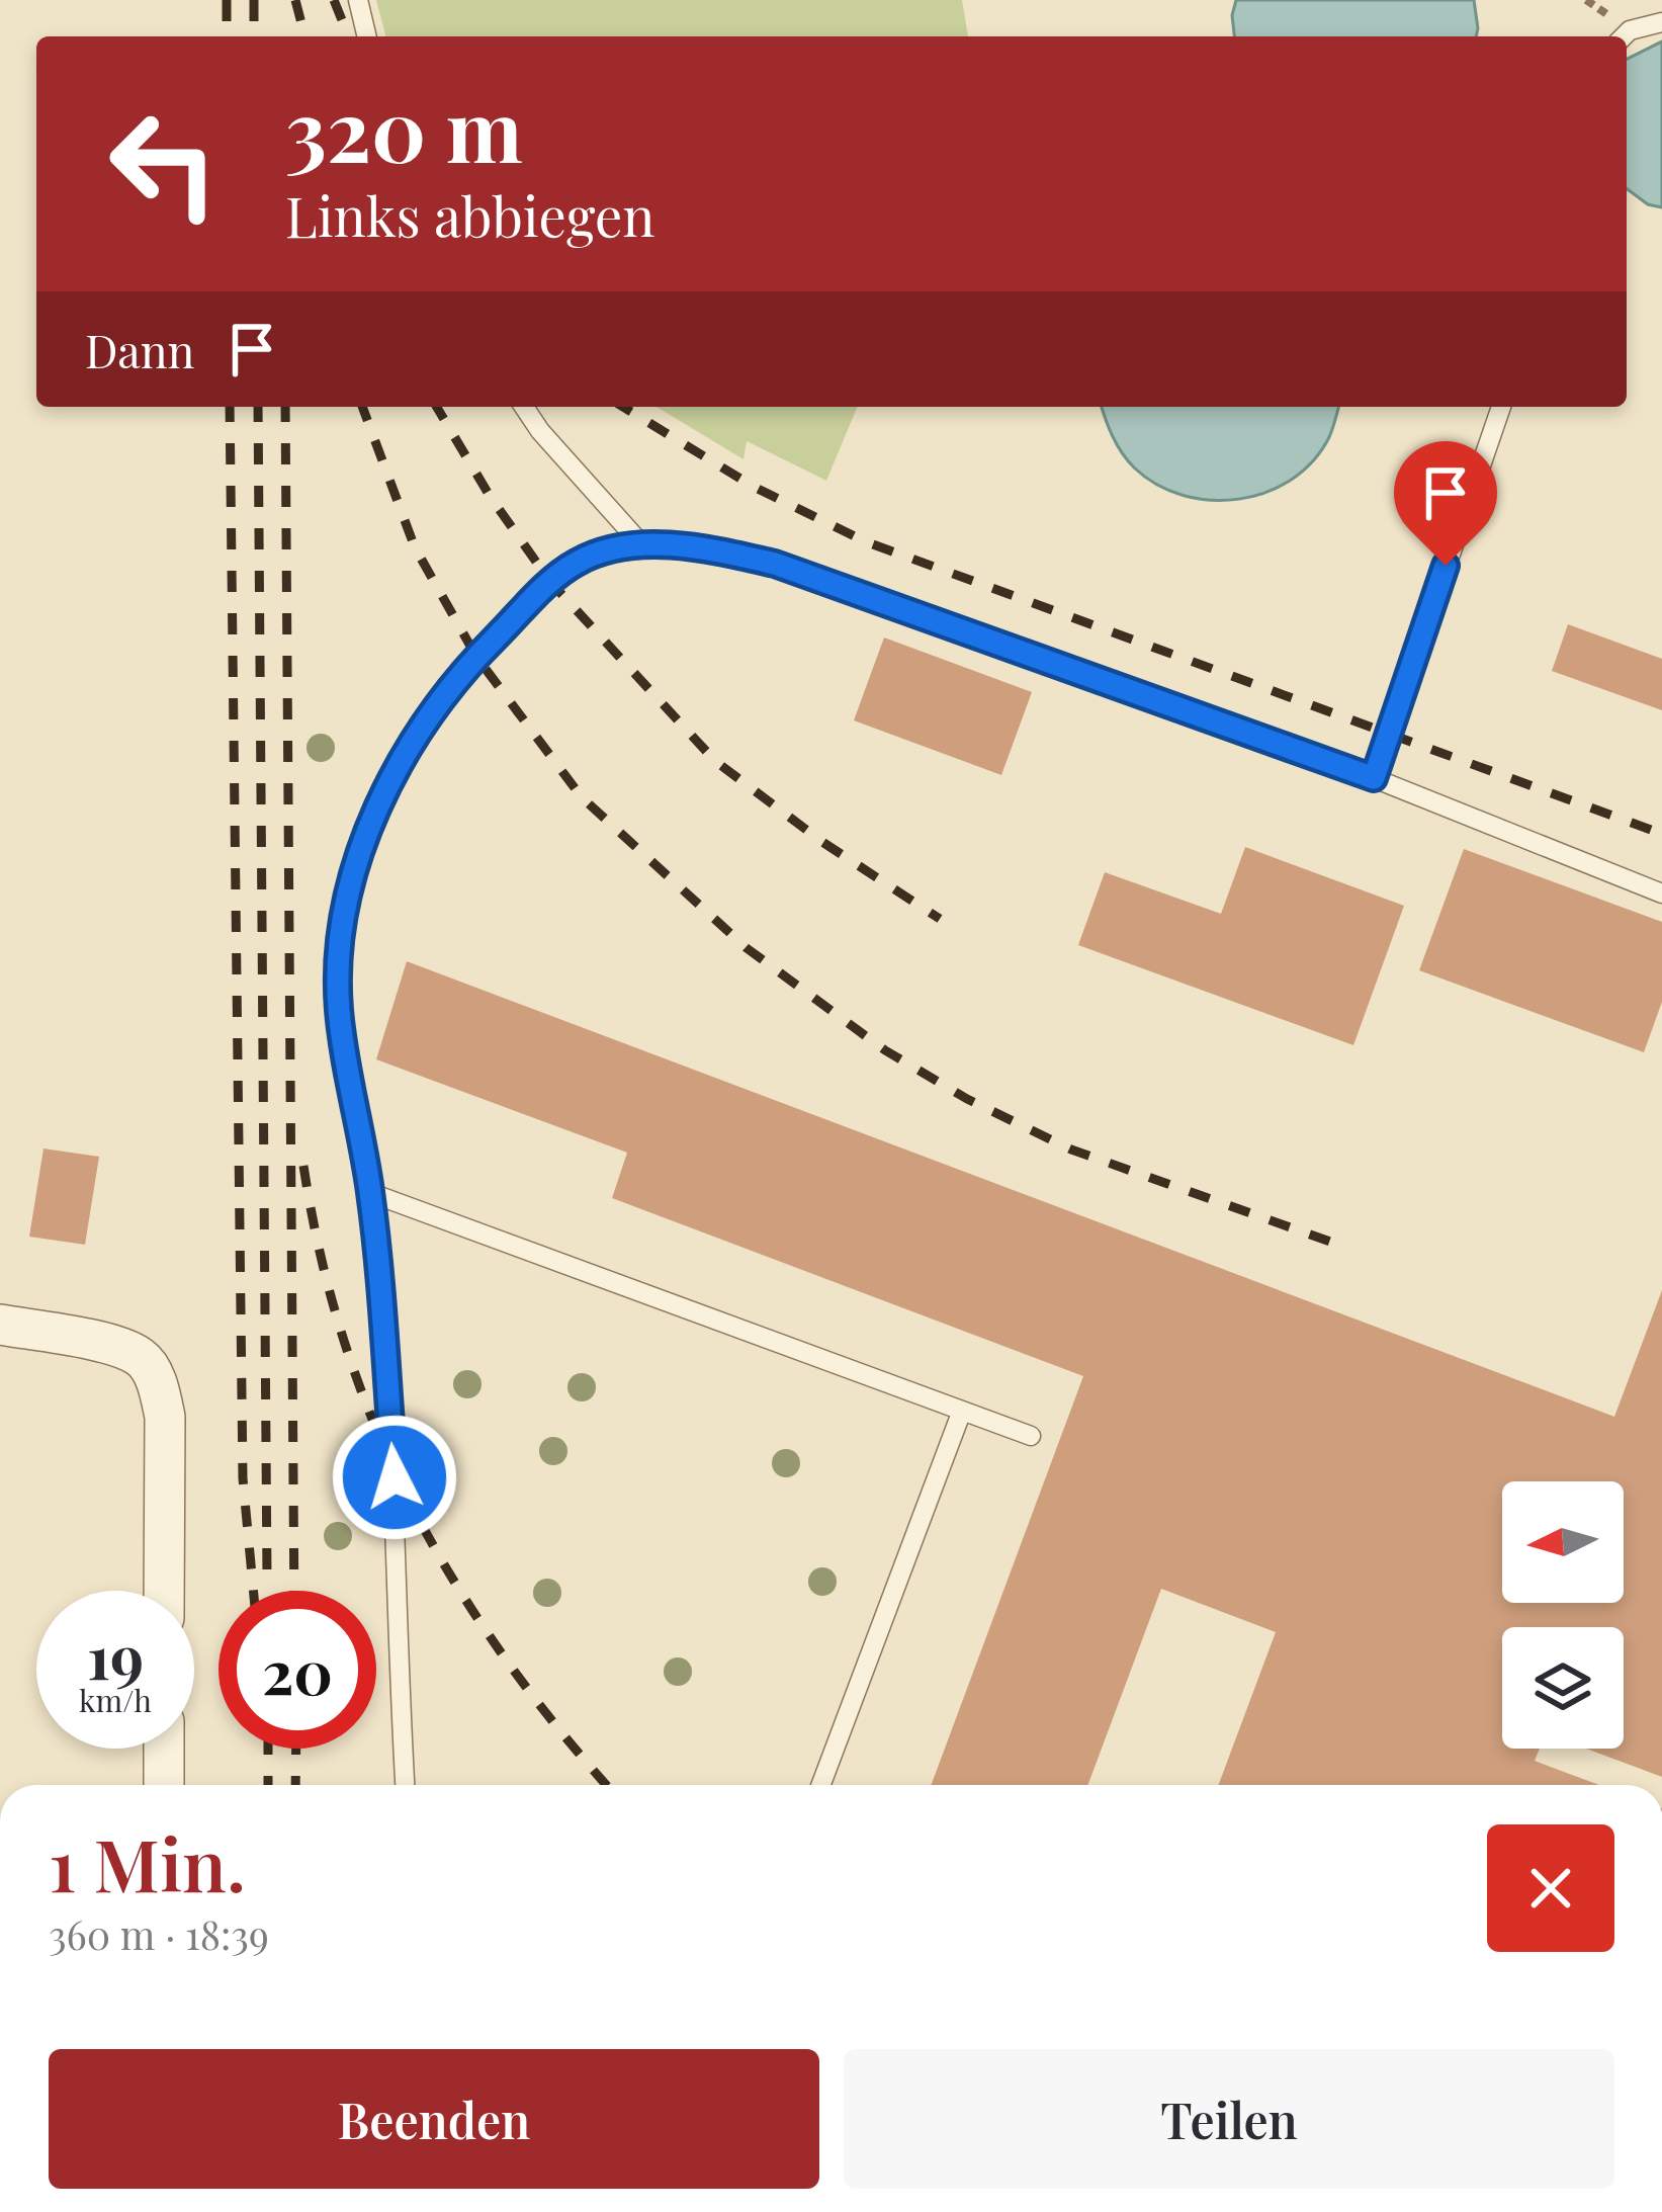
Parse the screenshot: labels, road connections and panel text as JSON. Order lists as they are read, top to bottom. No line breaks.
{"north":"left","page":{"turn":["320 m","Links abbiegen"],"then":"Dann","speed":"19 km/h","limit":"20","heading":["1 Min.","360 m · 18:39"],"buttons":["Beenden","Teilen"]}}
